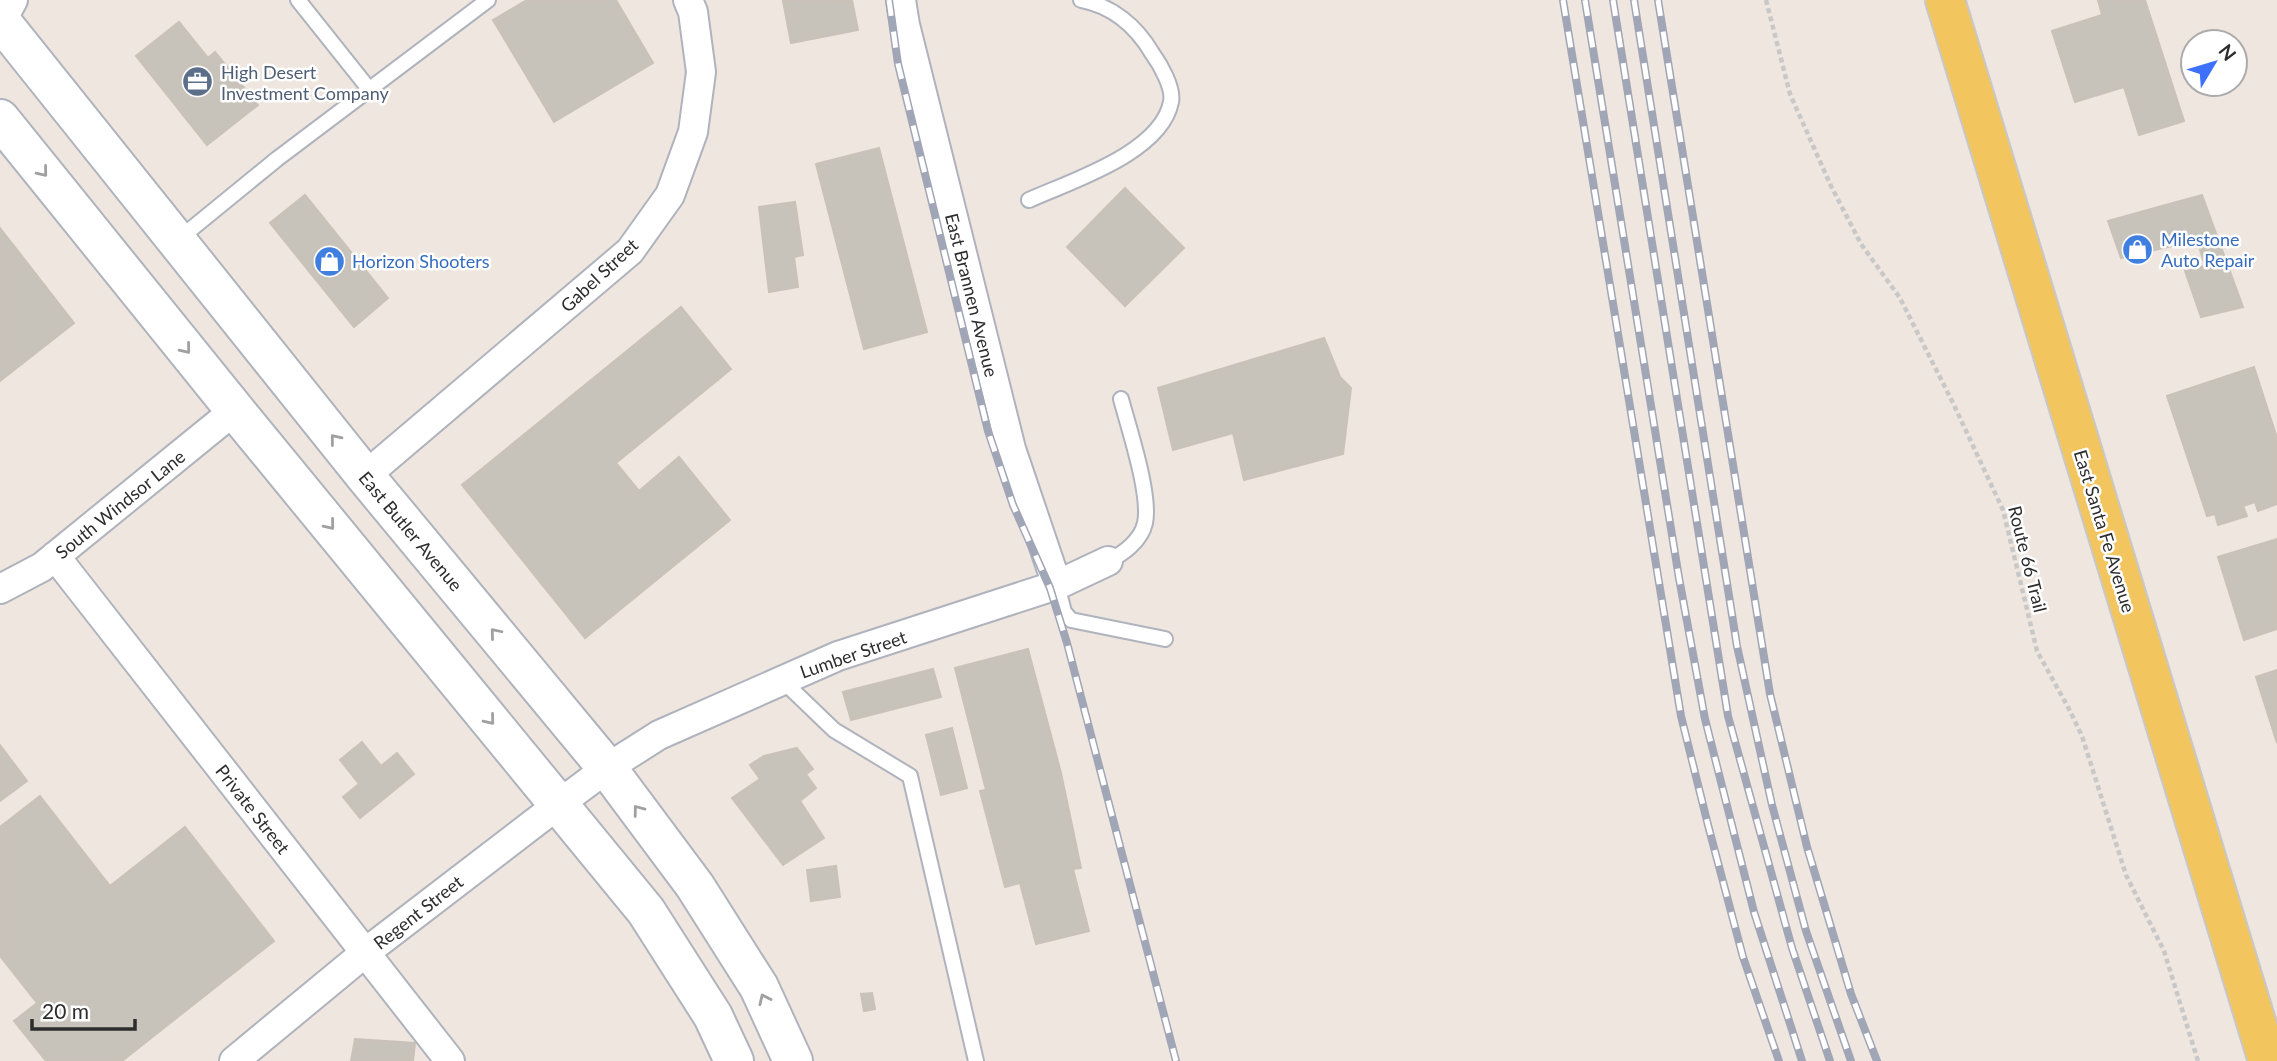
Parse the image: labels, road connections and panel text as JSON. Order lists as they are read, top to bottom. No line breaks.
{"streets":{"main road":["East Butler Avenue","East Santa Fe Avenue"],"street":["Gabel Street","East Brannen Avenue","South Windsor Lane","Lumber Street","Private Street","Regent Street"],"path":["Route 66 Trail"]},"crossings":[["Gabel Street","East Butler Avenue"],["East Brannen Avenue","Lumber Street"],["South Windsor Lane","Private Street"],["East Butler Avenue","Lumber Street"],["East Butler Avenue","Regent Street"],["Lumber Street","Regent Street"],["Private Street","Regent Street"]],"places":{"office":["High Desert Investment Company"],"shop":["Milestone Auto Repair","Horizon Shooters"]},"scale_bar":"20 m","north":"top right"}
